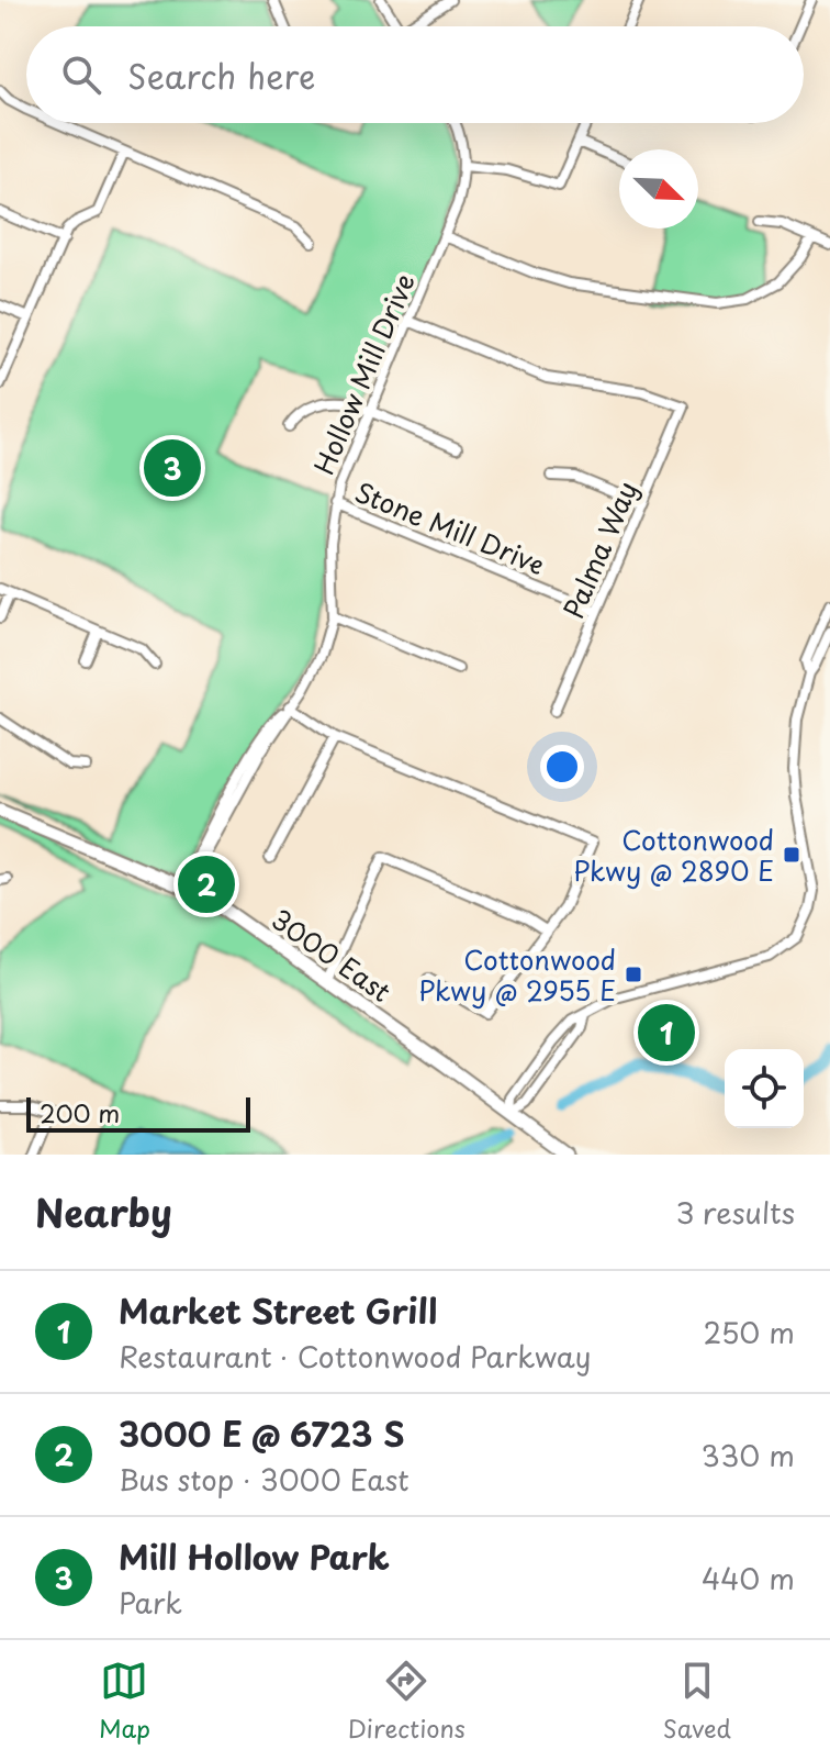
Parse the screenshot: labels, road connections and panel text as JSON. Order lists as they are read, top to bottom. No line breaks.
{"streets":{"main road":["3000 East"],"street":["Hollow Mill Drive","Stone Mill Drive","Palma Way"]},"crossings":[["Hollow Mill Drive","Stone Mill Drive"],["Hollow Mill Drive","Palma Way"],["Hollow Mill Drive","3000 East"],["Stone Mill Drive","Palma Way"]],"places":{"transit":["Cottonwood Pkwy @ 2890 E","Cottonwood Pkwy @ 2955 E"]},"scale_bar":"200 m","north":"bottom right","page":{"search":"Search here","pins":["3","2","1"],"scale":"200 m","heading":["Nearby","3 results"],"list":[{"mark":"1","name":"Market Street Grill","note":"Restaurant · Cottonwood Parkway","value":"250 m"},{"mark":"2","name":"3000 E @ 6723 S","note":"Bus stop · 3000 East","value":"330 m"},{"mark":"3","name":"Mill Hollow Park","note":"Park","value":"440 m"}],"nav":["Map","Directions","Saved"]}}
